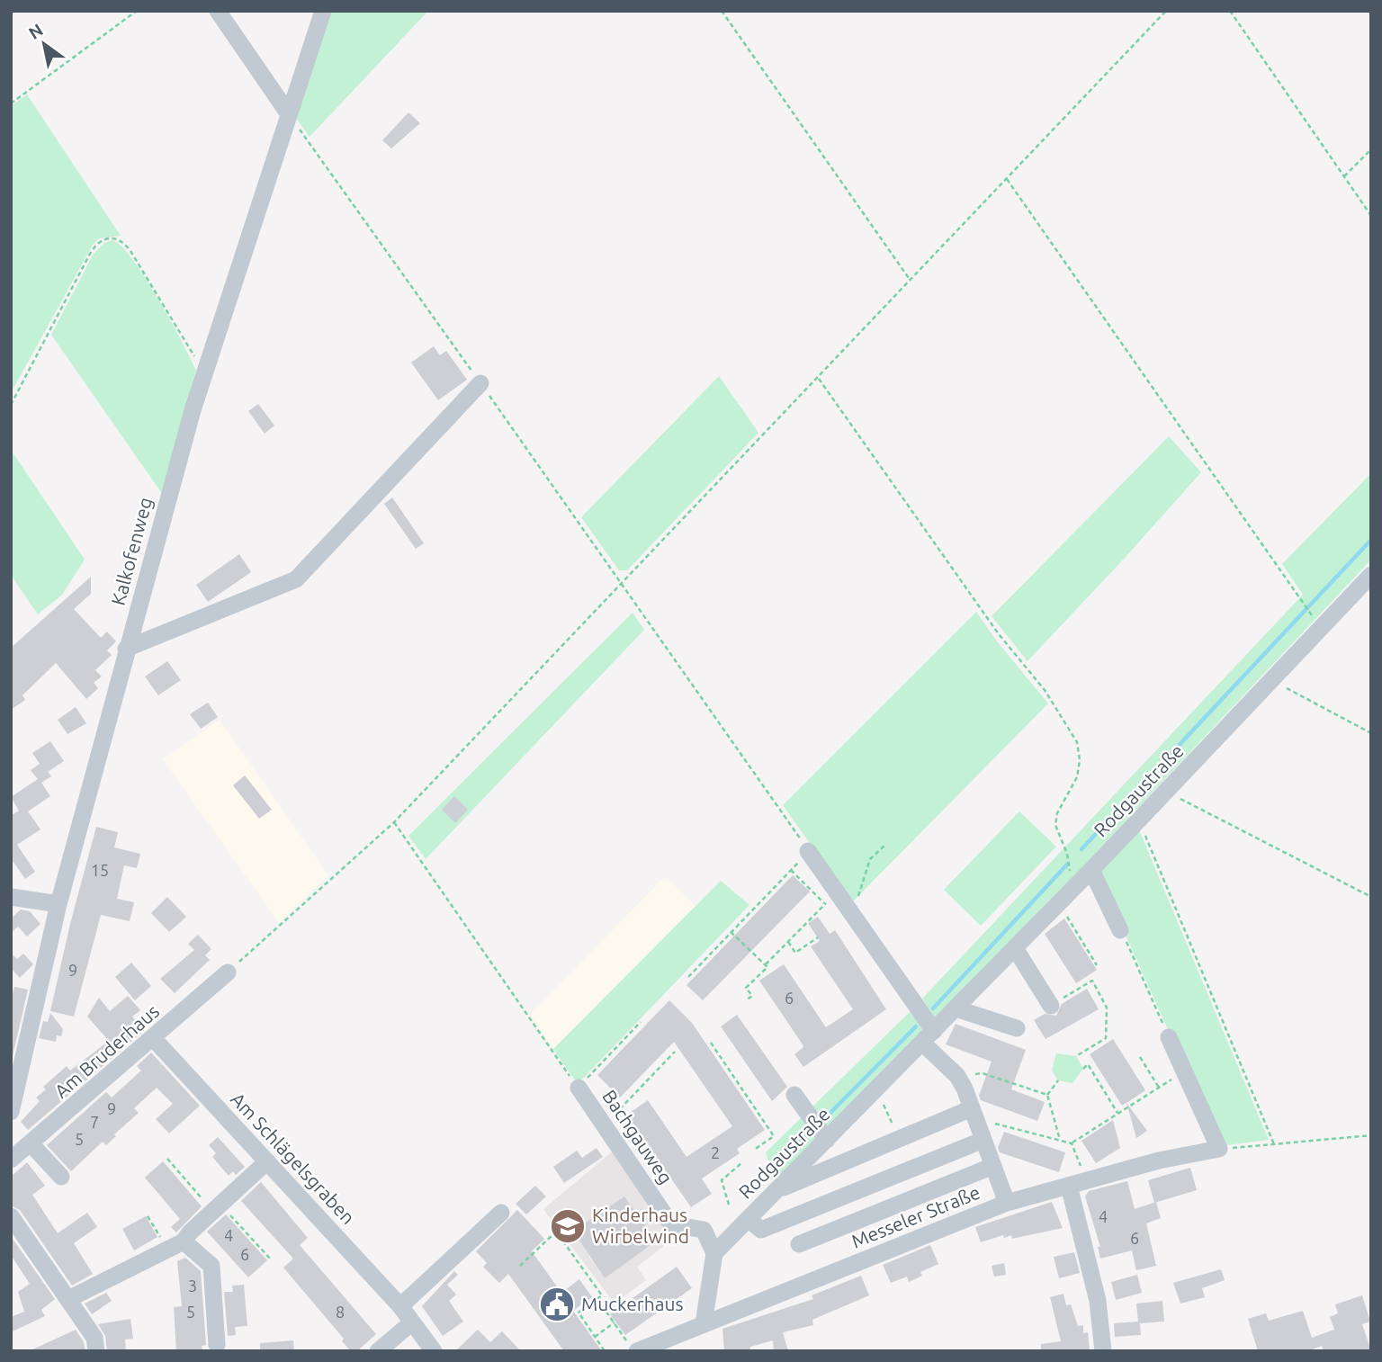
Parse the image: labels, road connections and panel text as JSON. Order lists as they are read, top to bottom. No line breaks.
{"streets":{"street":["Kalkofenweg","Rodgaustraße","Am Bruderhaus","Bachgauweg","Am Schlägelsgraben","Messeler Straße"]},"crossings":[["Rodgaustraße","Bachgauweg"],["Am Bruderhaus","Am Schlägelsgraben"]],"places":{"school or university":["Kinderhaus Wirbelwind"],"public building":["Muckerhaus"]},"house_numbers":["15","9","6","9","7","5","2","4","4","6","6","3","5","8"],"north":"top left"}
